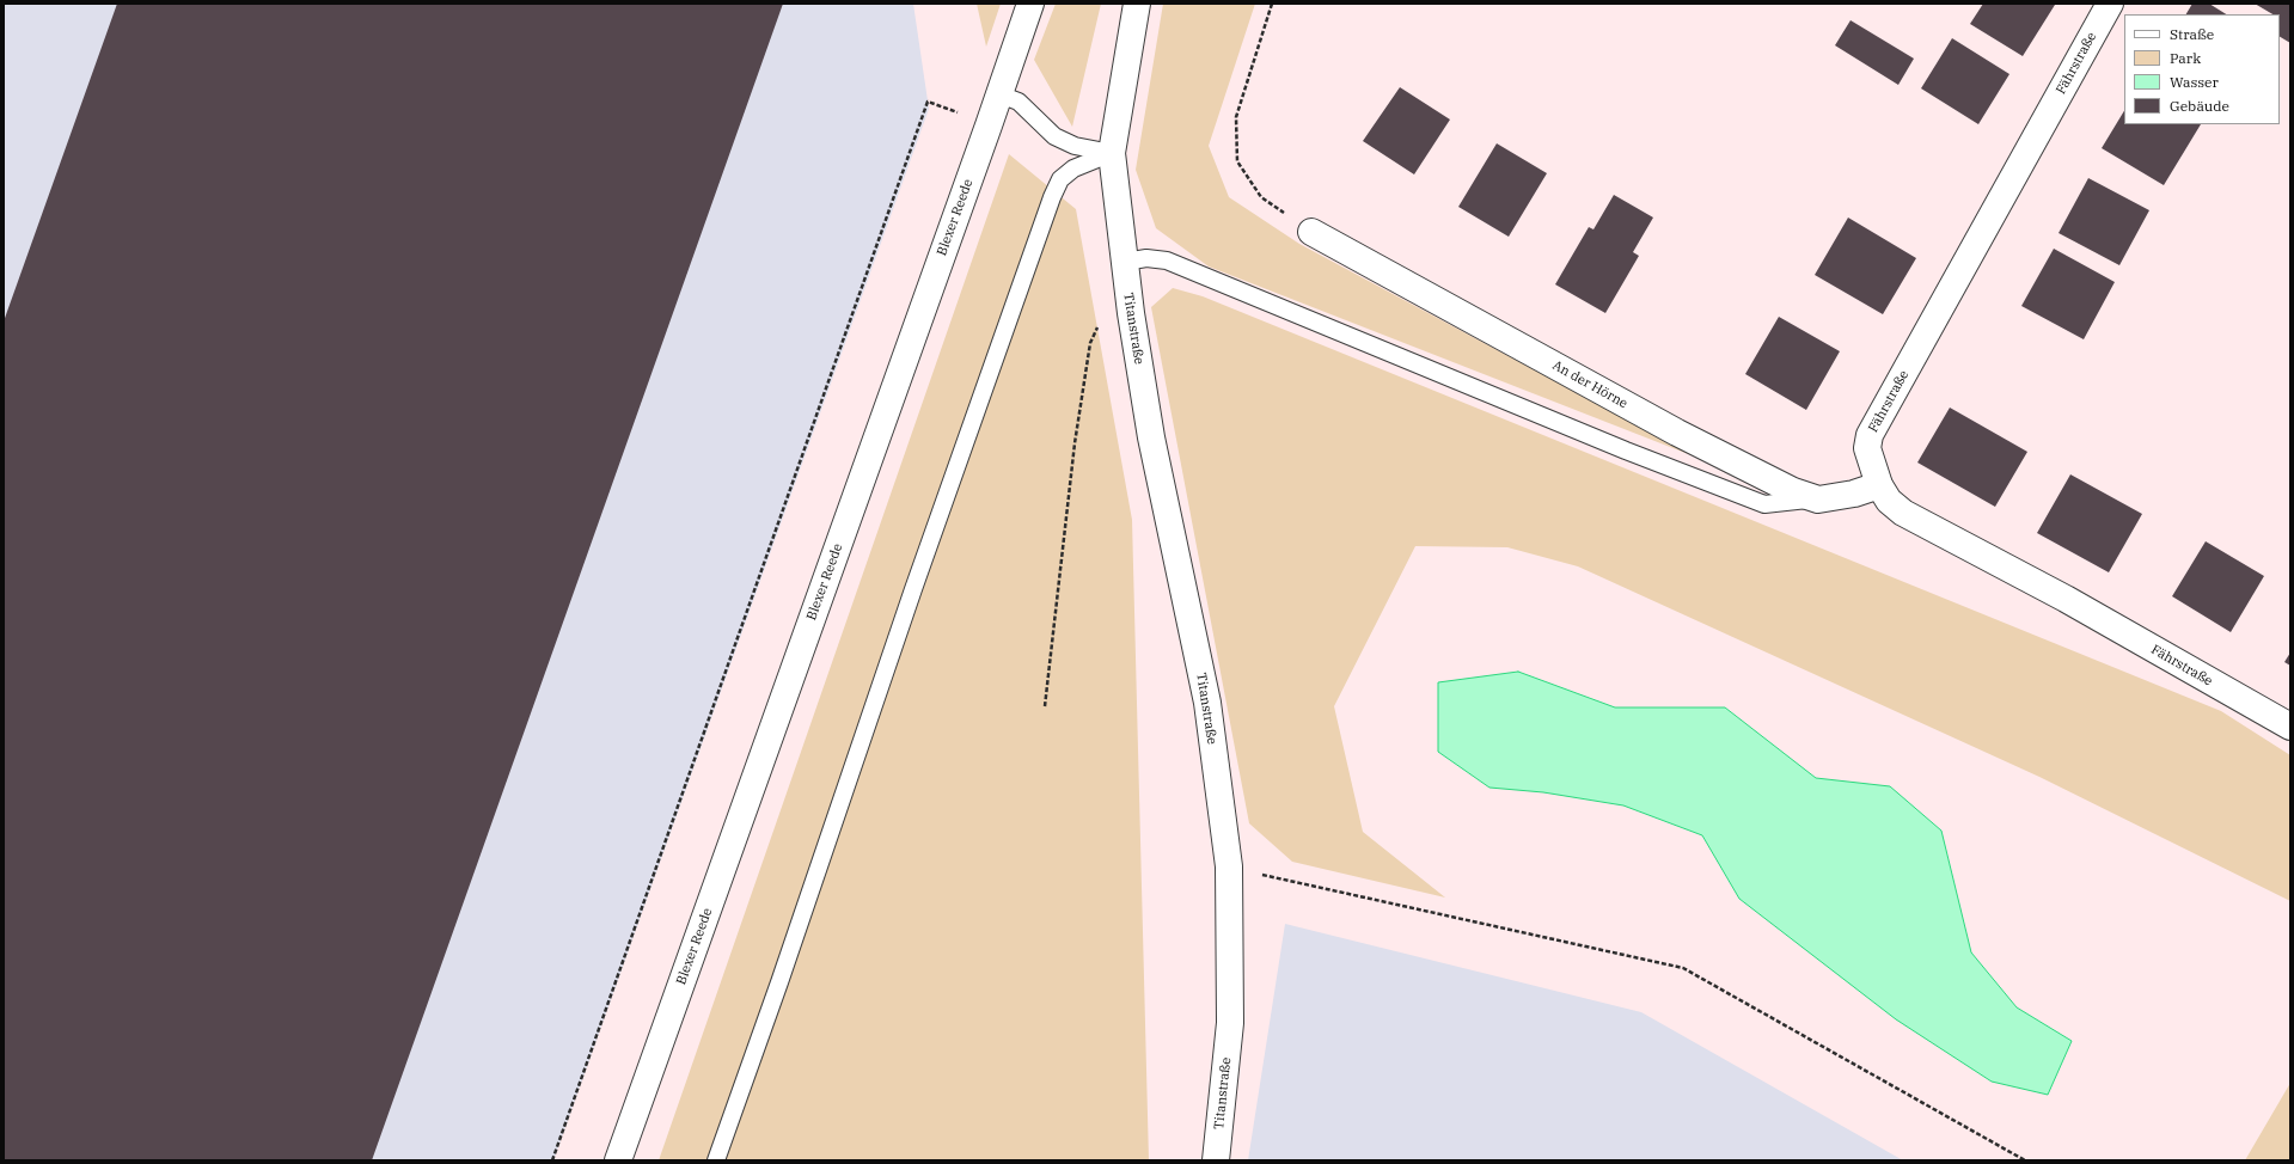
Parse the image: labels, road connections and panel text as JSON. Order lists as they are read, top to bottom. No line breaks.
{"streets":{"street":["Fährstraße","Blexer Reede","Titanstraße","An der Hörne"]},"crossings":[["Fährstraße","An der Hörne"]],"legend":["Straße","Park","Wasser","Gebäude"]}
